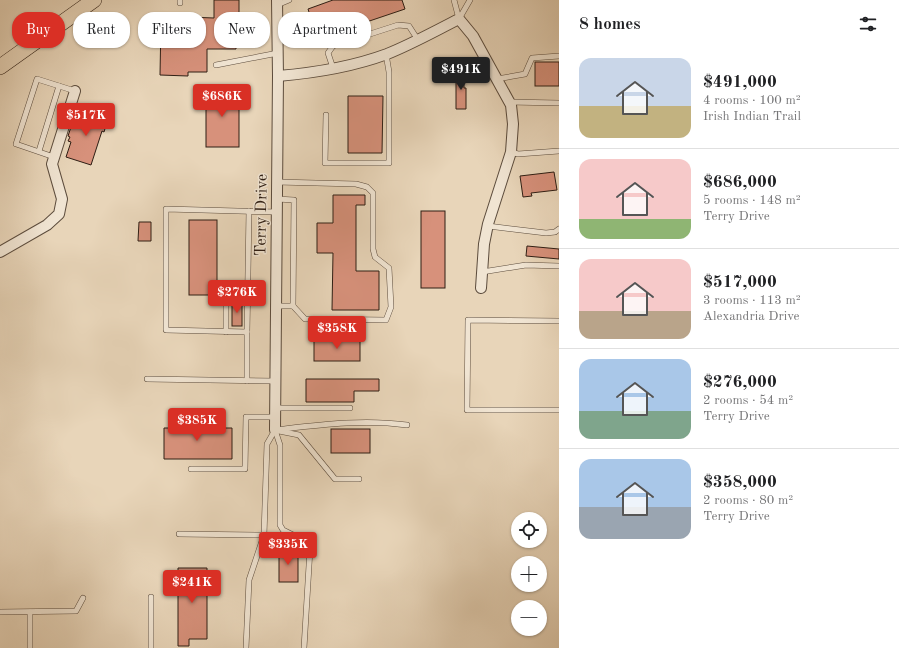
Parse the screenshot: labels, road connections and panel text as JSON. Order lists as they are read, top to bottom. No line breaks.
{"streets":{"street":["Terry Drive"]},"page":{"heading":"8 homes","chip":["Buy","Rent","Filters","New","Apartment"],"list":[{"name":"$491,000","note":"4 rooms · 100 m² · Irish Indian Trail"},{"name":"$686,000","note":"5 rooms · 148 m² · Terry Drive"},{"name":"$517,000","note":"3 rooms · 113 m² · Alexandria Drive"},{"name":"$276,000","note":"2 rooms · 54 m² · Terry Drive"},{"name":"$358,000","note":"2 rooms · 80 m² · Terry Drive"}],"price":["$491K","$686K","$517K","$276K","$358K","$385K","$335K","$241K"],"map_buttons":["+","−"]}}
